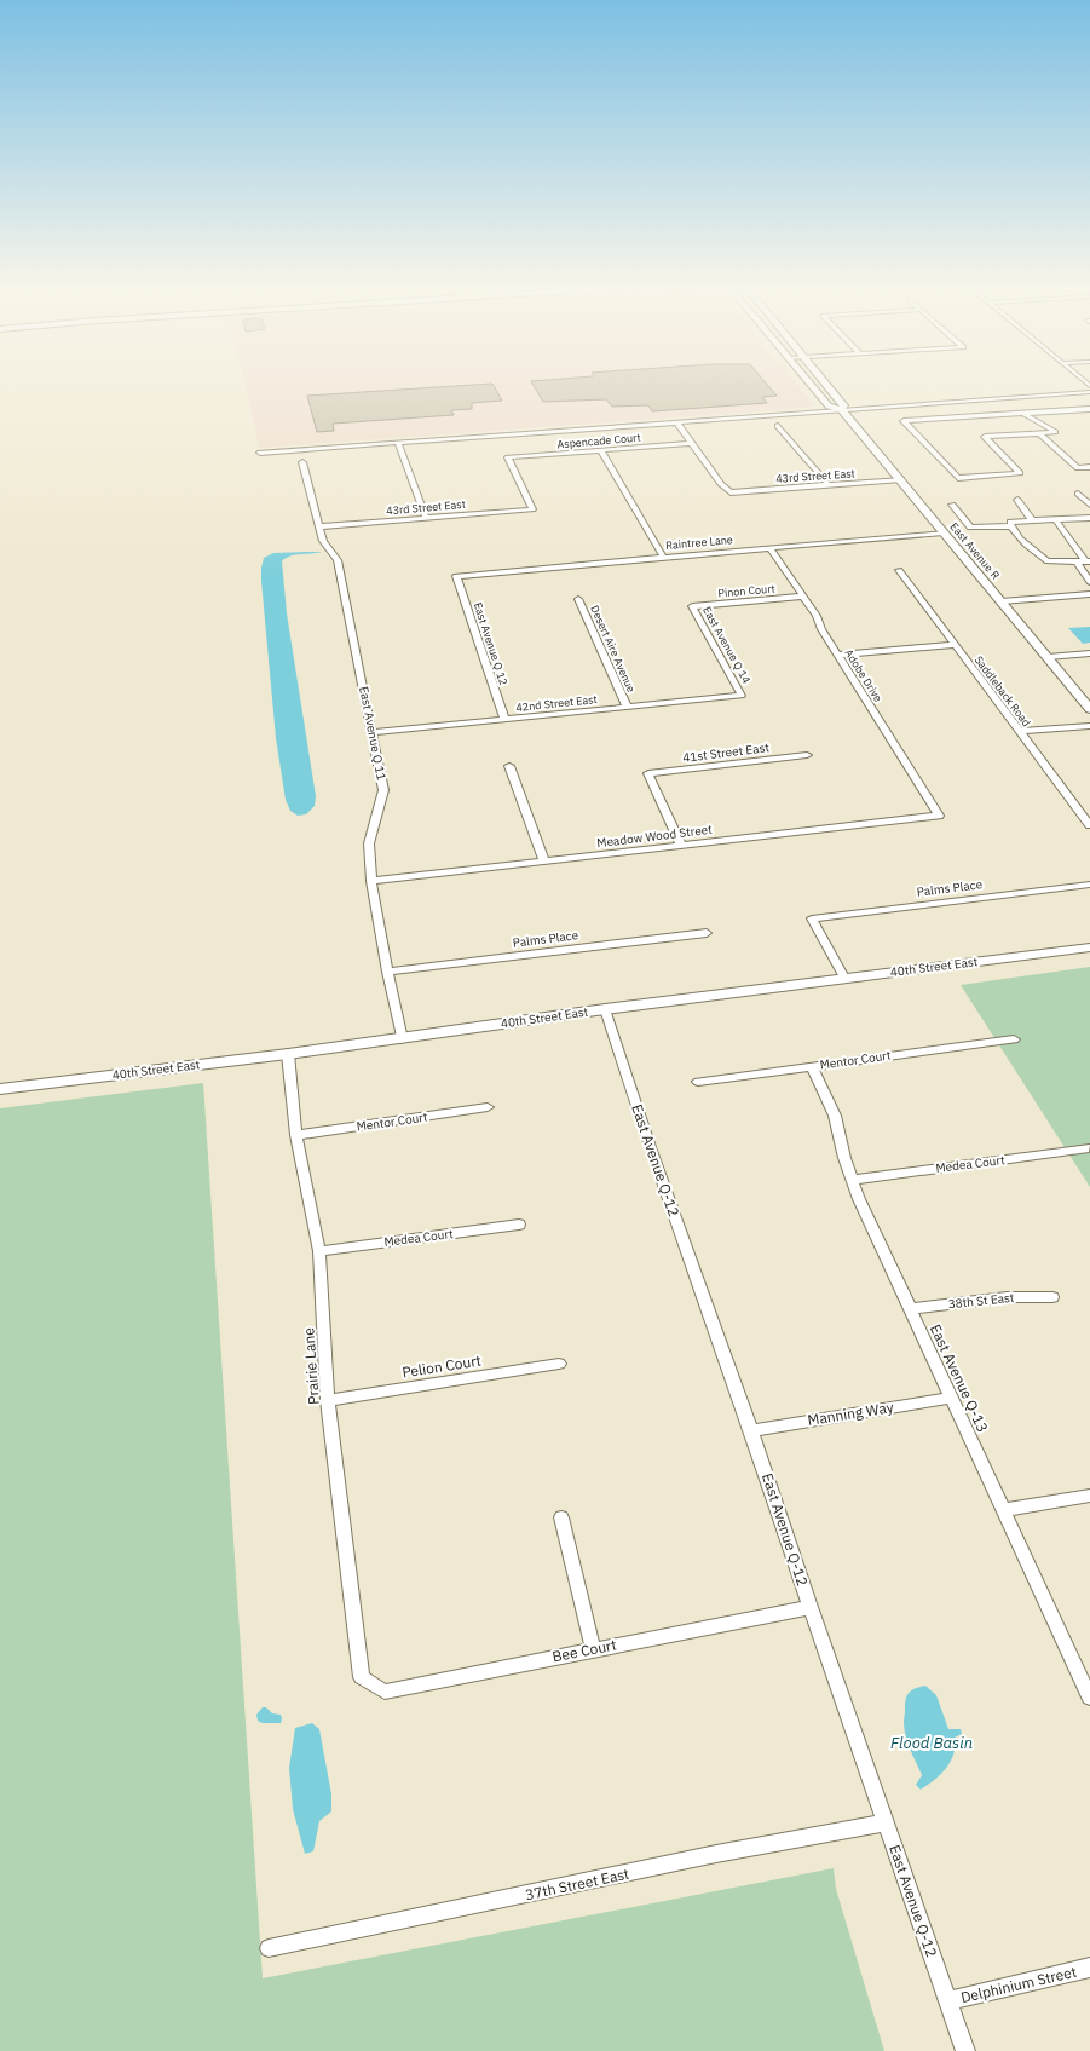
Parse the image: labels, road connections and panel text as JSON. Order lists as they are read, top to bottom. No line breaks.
{"streets":{"main road":["East Avenue R","40th Street East"],"street":["Aspencade Court","43rd Street East","Raintree Lane","Pinon Court","East Avenue Q 12","East Avenue Q 14","Desert Aire Avenue","Adobe Drive","Saddleback Road","42nd Street East","East Avenue Q 11","41st Street East","Meadow Wood Street","Palms Place","Mentor Court","East Avenue Q-12","Medea Court","38th St East","Prairie Lane","Pelion Court","East Avenue Q-13","Manning Way","Bee Court","37th Street East","Delphinium Street"]},"crossings":[["Aspencade Court","43rd Street East"],["43rd Street East","East Avenue R"],["43rd Street East","East Avenue Q 11"],["Raintree Lane","East Avenue R"],["Raintree Lane","East Avenue Q 12"],["Raintree Lane","Adobe Drive"],["Pinon Court","East Avenue Q 14"],["Pinon Court","Adobe Drive"],["East Avenue Q 12","42nd Street East"],["East Avenue Q 14","42nd Street East"],["Desert Aire Avenue","42nd Street East"],["Adobe Drive","Meadow Wood Street"],["42nd Street East","East Avenue Q 11"],["East Avenue Q 11","Meadow Wood Street"],["East Avenue Q 11","Palms Place"],["East Avenue Q 11","40th Street East"],["41st Street East","Meadow Wood Street"],["Palms Place","40th Street East"],["40th Street East","East Avenue Q-12"],["40th Street East","Prairie Lane"],["Mentor Court","Prairie Lane"],["Mentor Court","East Avenue Q-13"],["East Avenue Q-12","Manning Way"],["East Avenue Q-12","Bee Court"],["East Avenue Q-12","37th Street East"],["East Avenue Q-12","Delphinium Street"],["Medea Court","Prairie Lane"],["Medea Court","East Avenue Q-13"],["38th St East","East Avenue Q-13"],["Prairie Lane","Pelion Court"],["Prairie Lane","Bee Court"],["East Avenue Q-13","Manning Way"]],"water":["Flood Basin"]}
